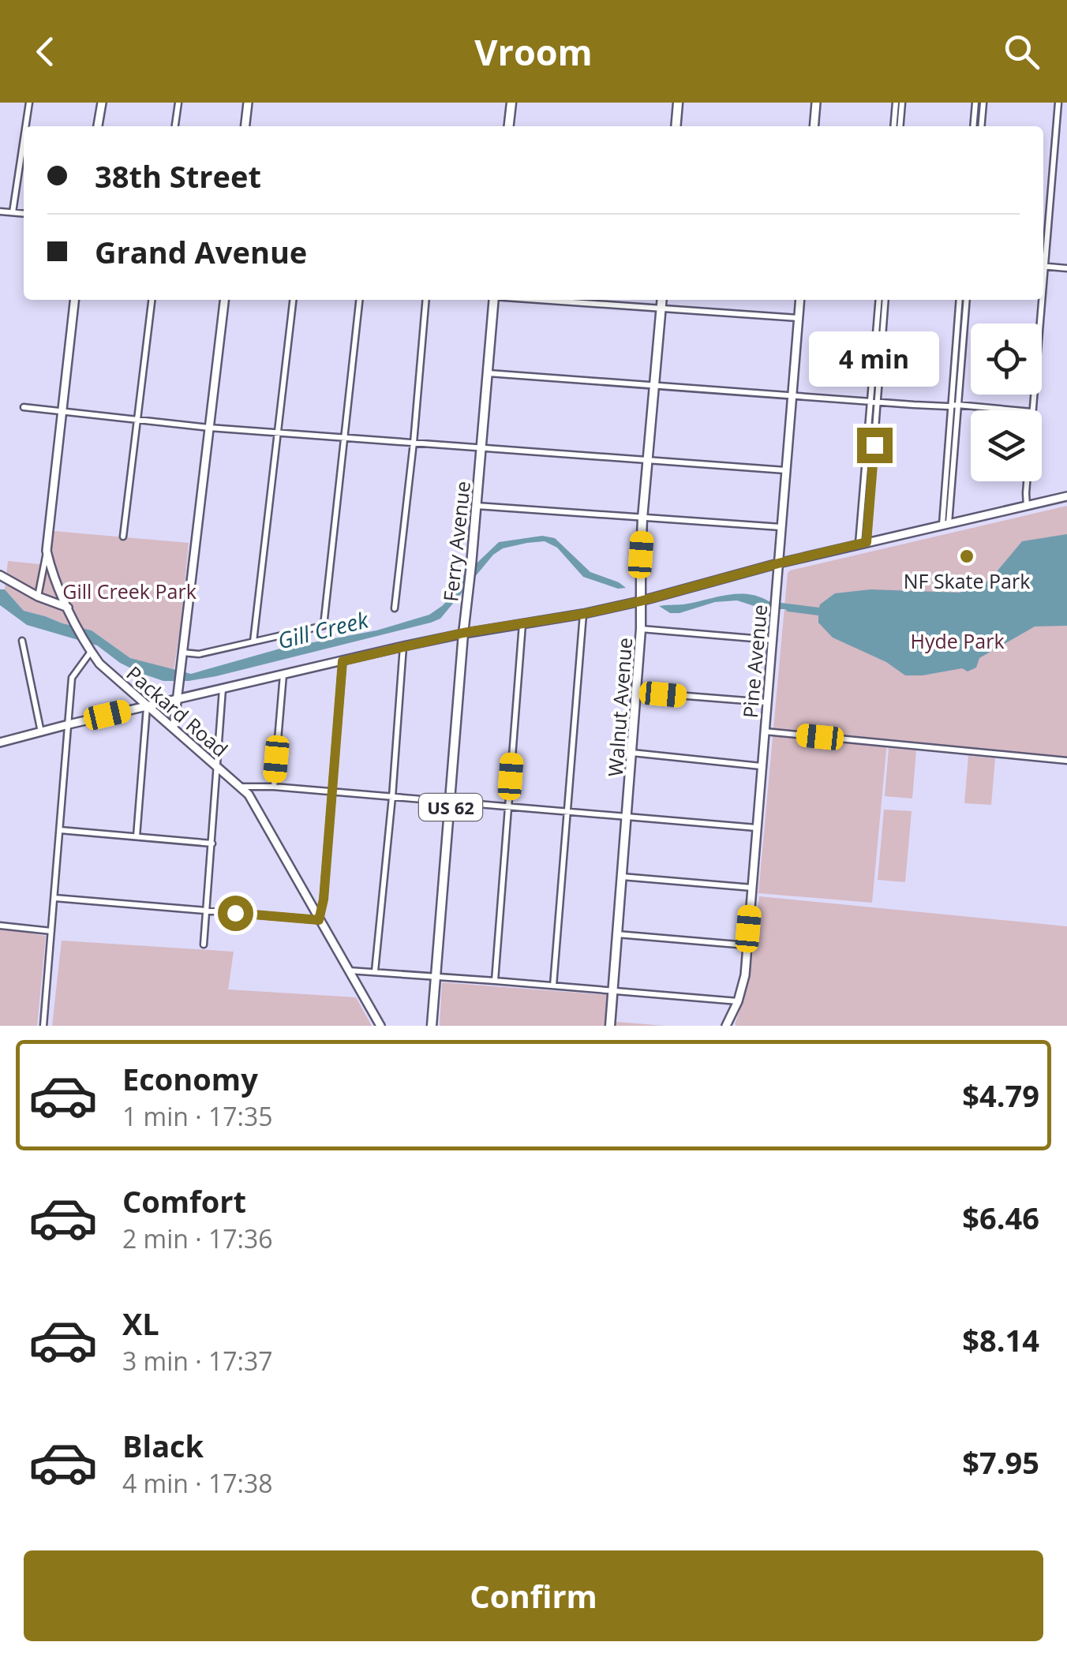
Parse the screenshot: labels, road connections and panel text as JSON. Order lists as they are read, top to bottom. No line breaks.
{"streets":{"main road":["Ferry Avenue","Pine Avenue","Walnut Avenue","Packard Road","US 62"]},"water":["Gill Creek"],"parks":["Gill Creek Park","Hyde Park"],"places":["NF Skate Park"],"page":{"header":"Vroom","banner":["38th Street","Grand Avenue"],"bubble":"4 min","list":[{"name":"Economy","note":"1 min · 17:35","value":"$4.79"},{"name":"Comfort","note":"2 min · 17:36","value":"$6.46"},{"name":"XL","note":"3 min · 17:37","value":"$8.14"},{"name":"Black","note":"4 min · 17:38","value":"$7.95"}],"buttons":"Confirm"}}
